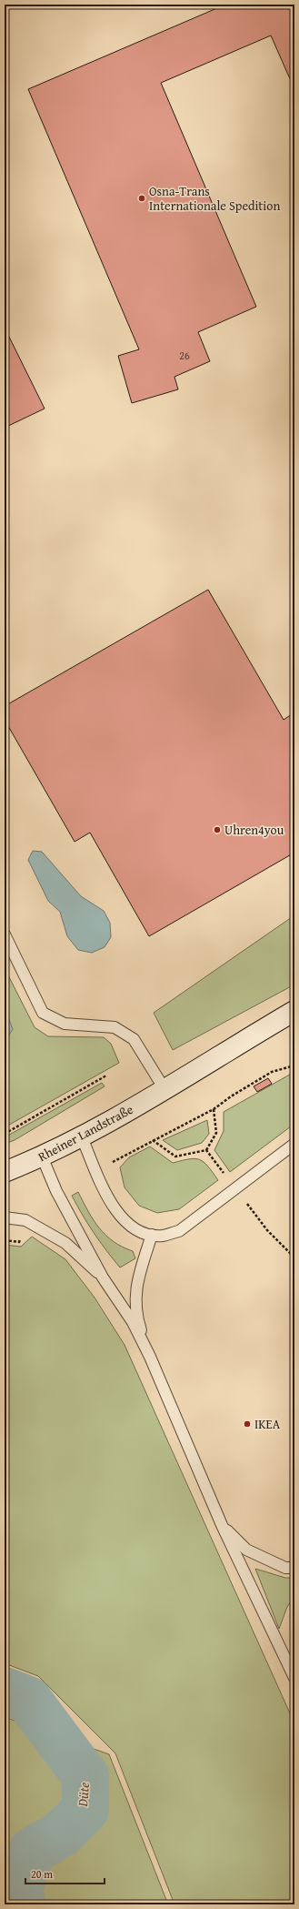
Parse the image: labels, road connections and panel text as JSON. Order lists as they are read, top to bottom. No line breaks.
{"streets":{"street":["Rheiner Landstraße"]},"water":["Düte"],"places":["Osna-Trans Internationale Spedition","Uhren4you","IKEA"],"house_numbers":["26"],"scale_bar":"20 m"}
